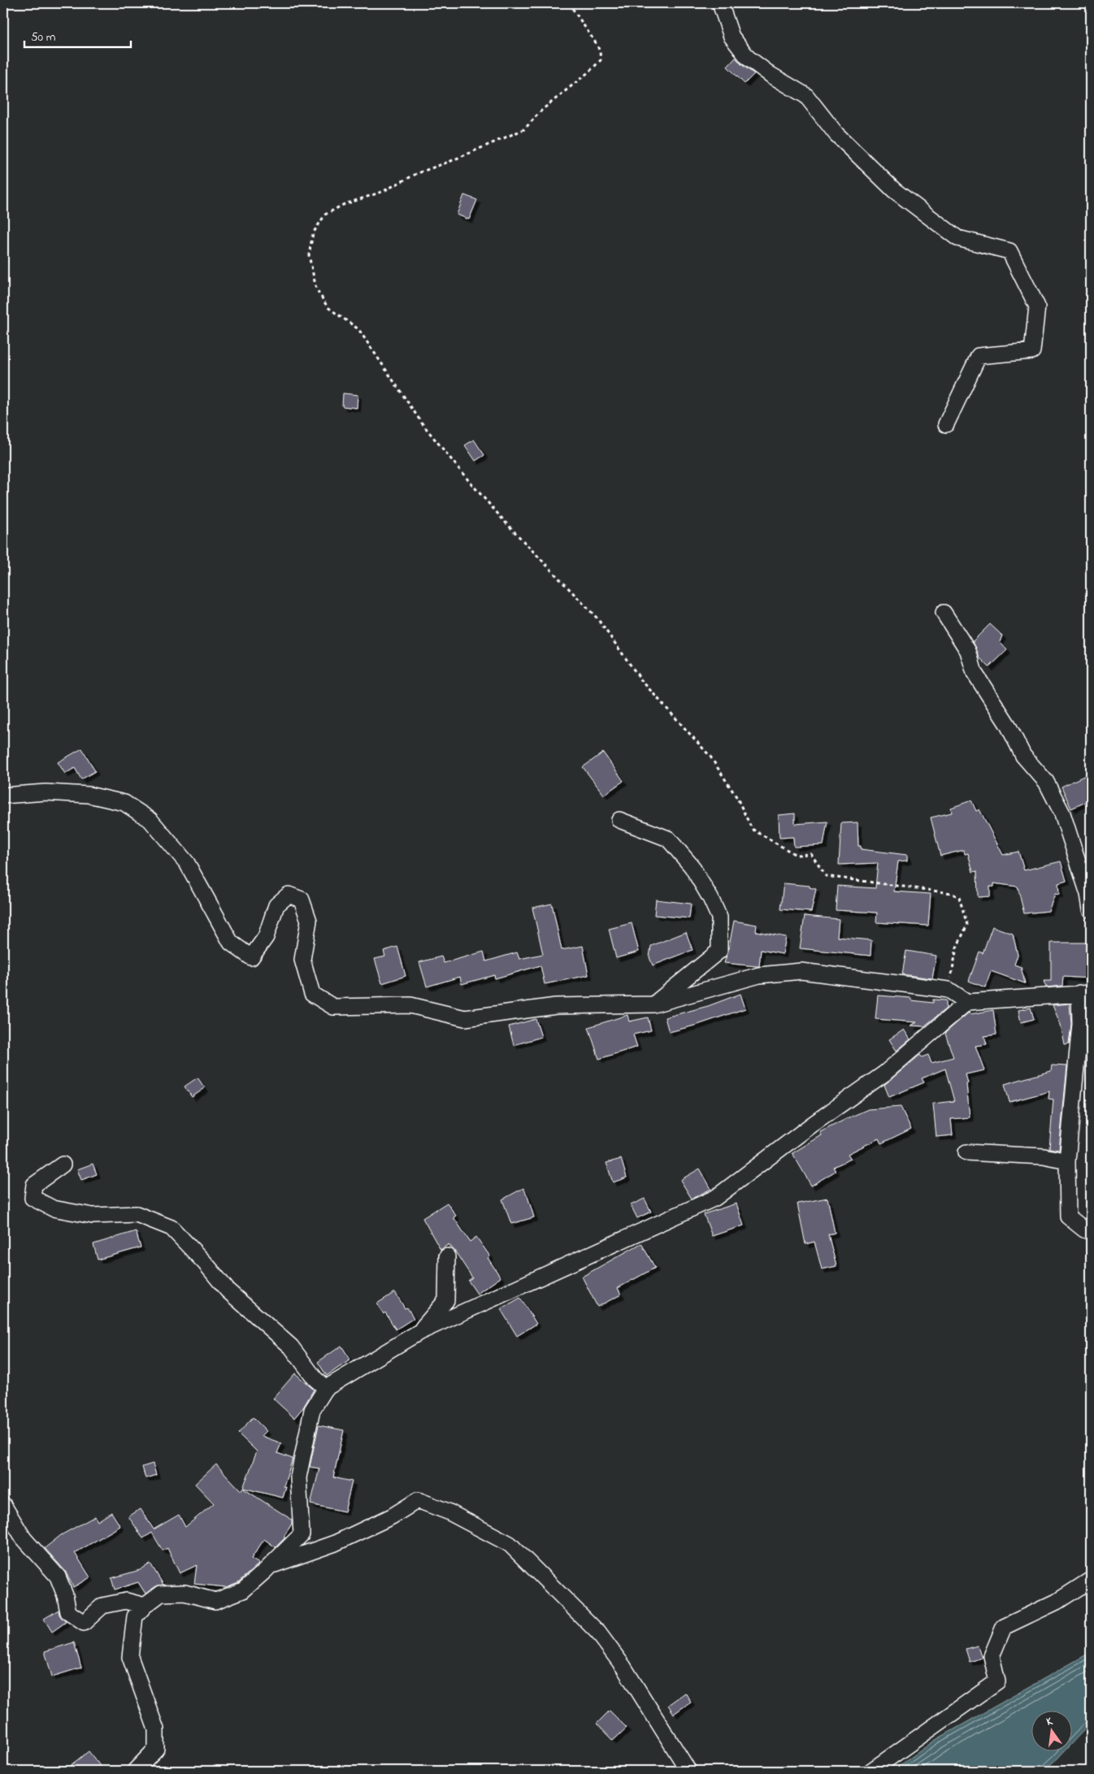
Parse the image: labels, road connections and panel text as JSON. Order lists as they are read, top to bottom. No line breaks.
{"scale_bar":"50 m","north":"top"}
